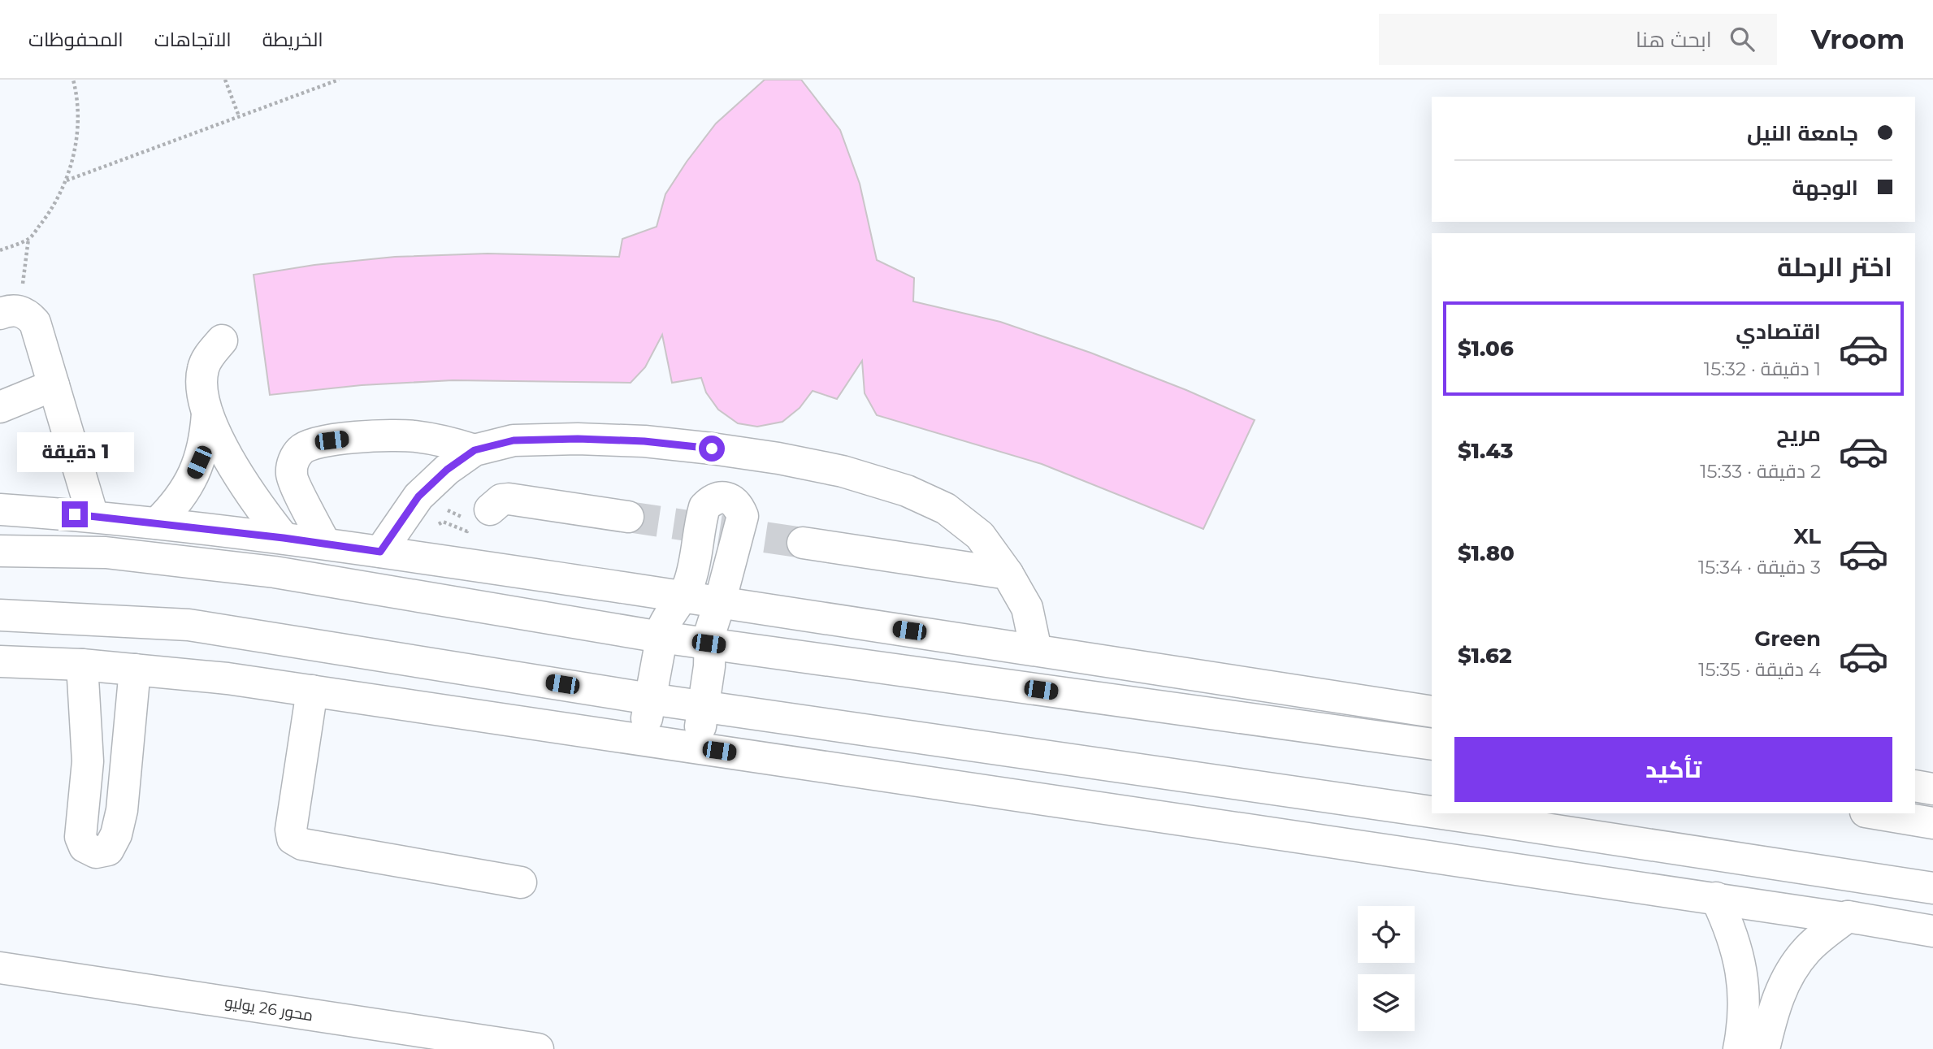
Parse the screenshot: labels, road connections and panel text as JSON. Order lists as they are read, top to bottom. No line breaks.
{"streets":{"main road":["محور 26 يوليو"]},"page":{"header":"Vroom","search":"ابحث هنا","nav":["الخريطة","الاتجاهات","المحفوظات"],"banner":["جامعة النيل","الوجهة"],"heading":"اختر الرحلة","list":[{"name":"اقتصادي","note":"1 دقيقة · 15:32","value":"$1.06"},{"name":"مريح","note":"2 دقيقة · 15:33","value":"$1.43"},{"name":"XL","note":"3 دقيقة · 15:34","value":"$1.80"},{"name":"Green","note":"4 دقيقة · 15:35","value":"$1.62"}],"bubble":"1 دقيقة","buttons":"تأكيد"}}
